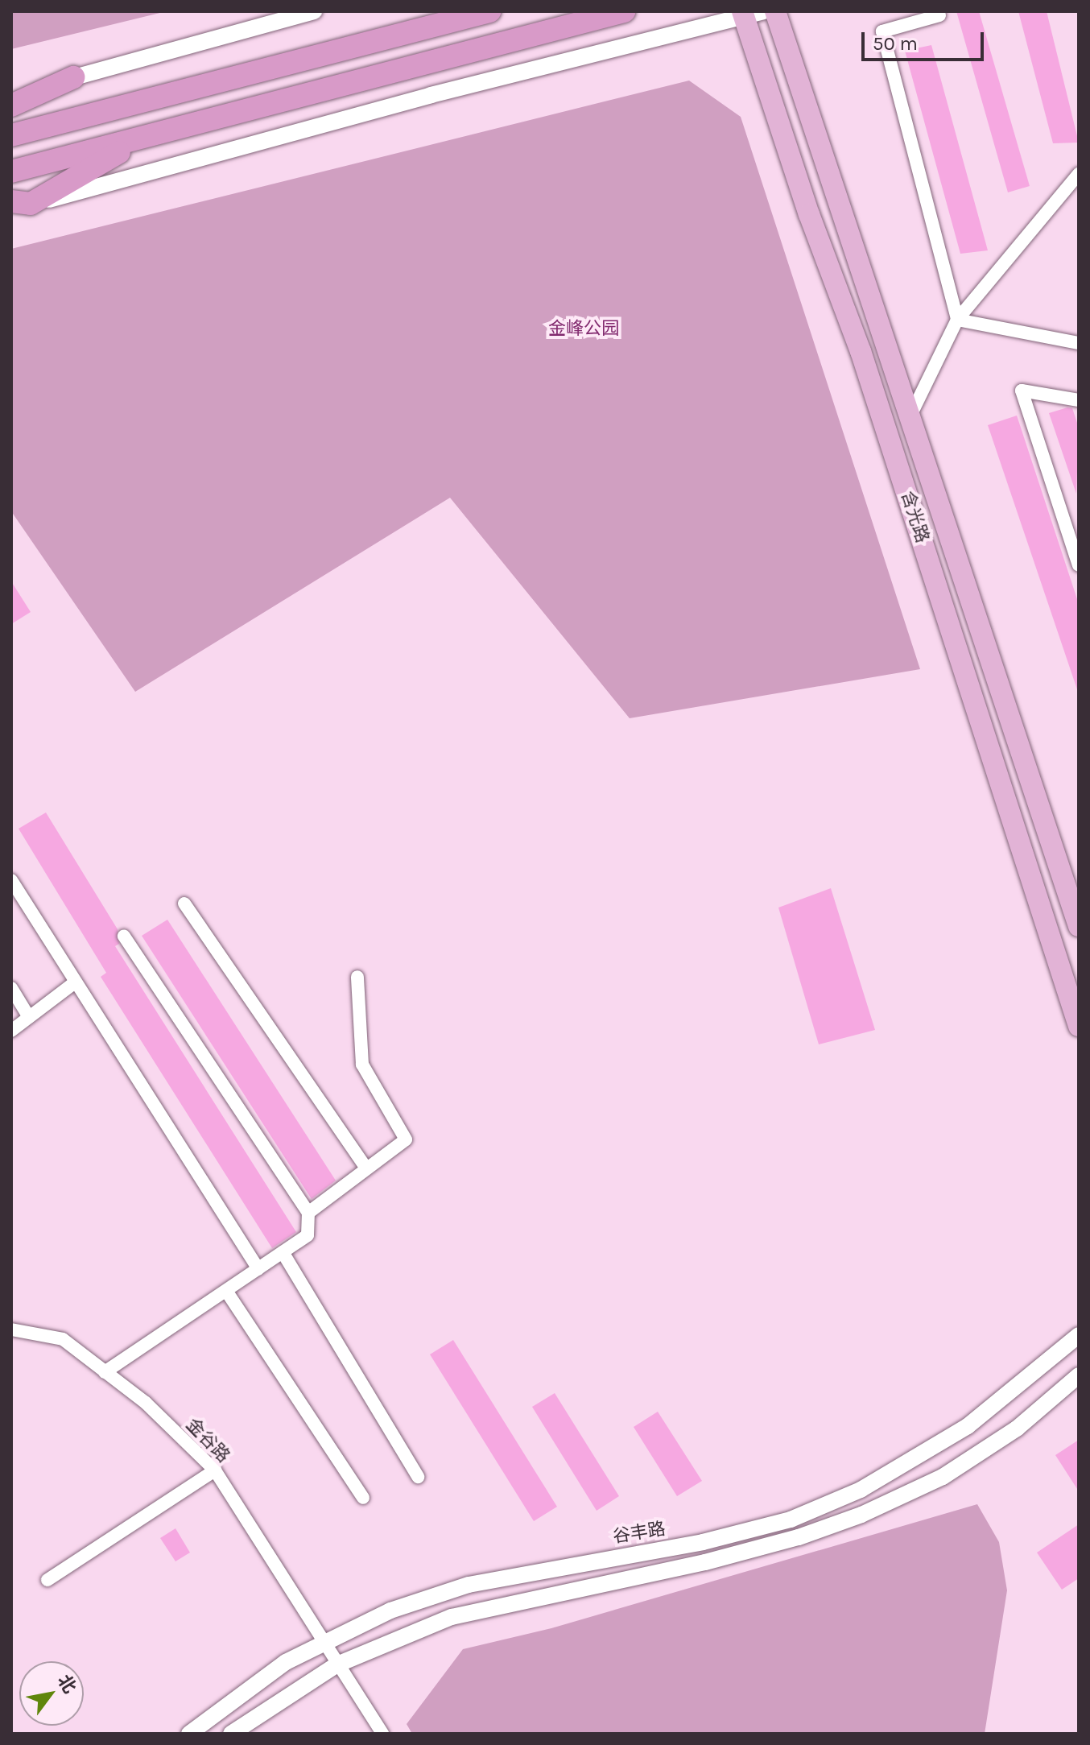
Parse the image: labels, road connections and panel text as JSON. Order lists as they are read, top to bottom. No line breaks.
{"streets":{"main road":["含光路"],"street":["金谷路","谷丰路"]},"crossings":[["金谷路","谷丰路"]],"parks":["金峰公园"],"scale_bar":"50 m","north":"top right"}
